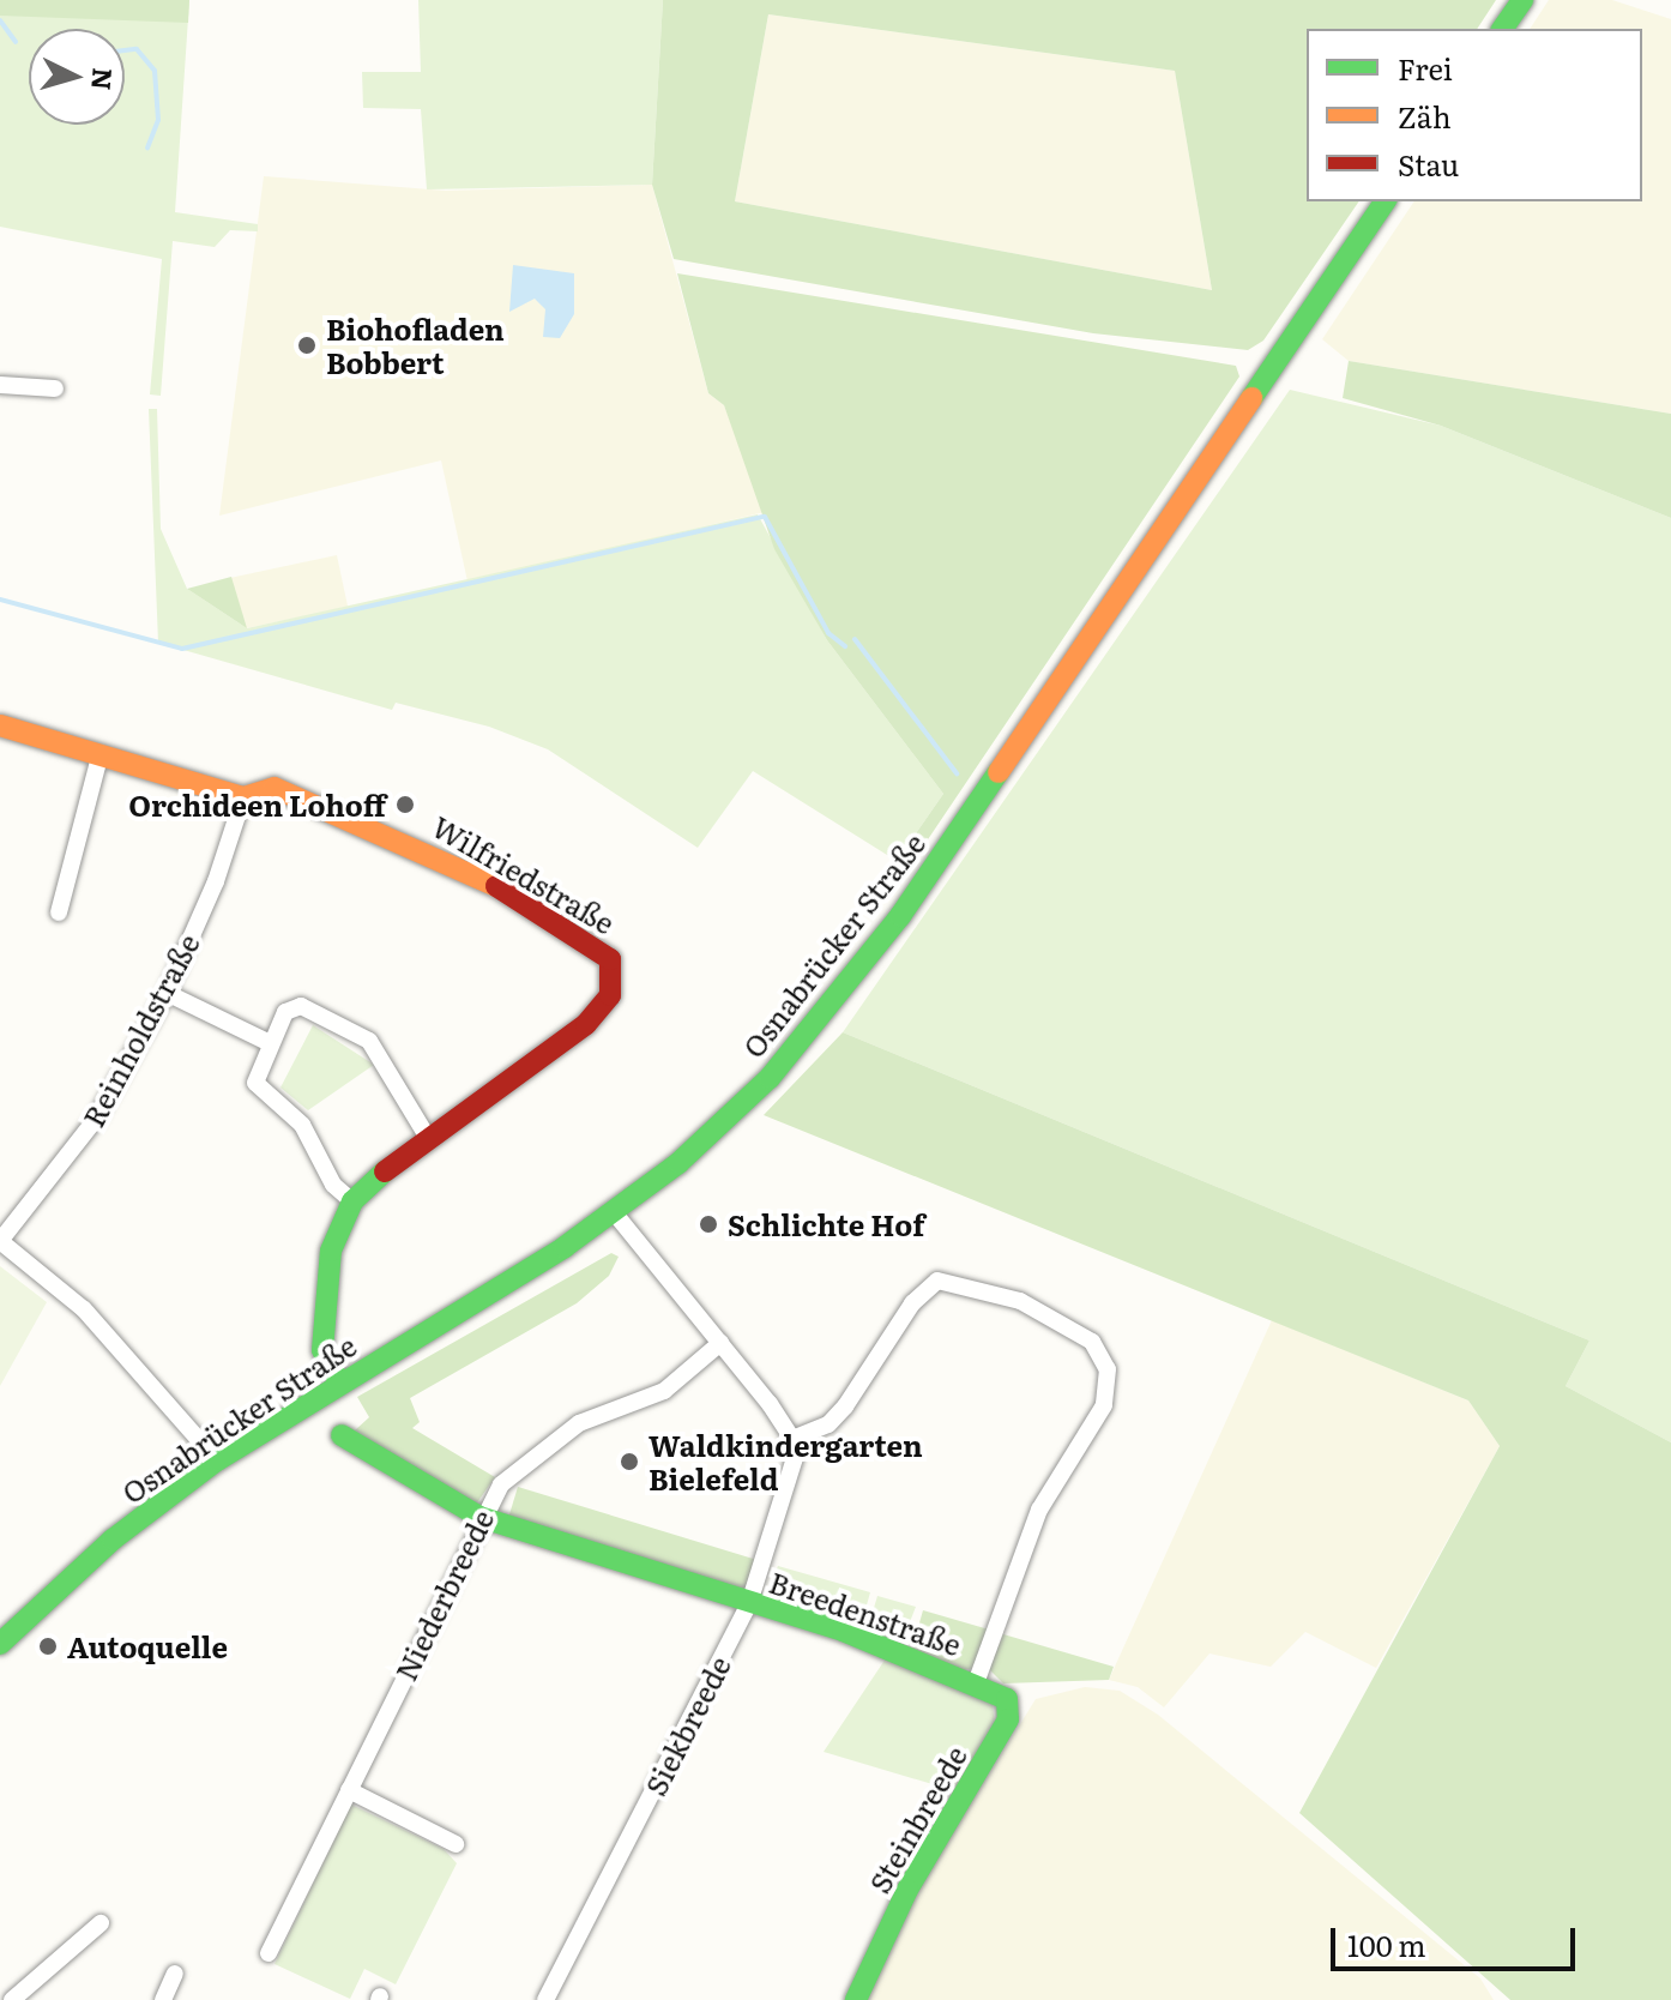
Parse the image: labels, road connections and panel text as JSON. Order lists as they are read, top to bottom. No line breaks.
{"streets":{"street":["Wilfriedstraße","Osnabrücker Straße","Reinholdstraße","Niederbreede","Breedenstraße","Siekbreede","Steinbreede"]},"crossings":[["Wilfriedstraße","Osnabrücker Straße"],["Wilfriedstraße","Reinholdstraße"],["Niederbreede","Breedenstraße"],["Breedenstraße","Siekbreede"],["Breedenstraße","Steinbreede"]],"places":["Biohofladen Bobbert","Orchideen Lohoff","Schlichte Hof","Waldkindergarten Bielefeld","Autoquelle"],"legend":["Frei","Zäh","Stau"],"scale_bar":"100 m","north":"right"}
